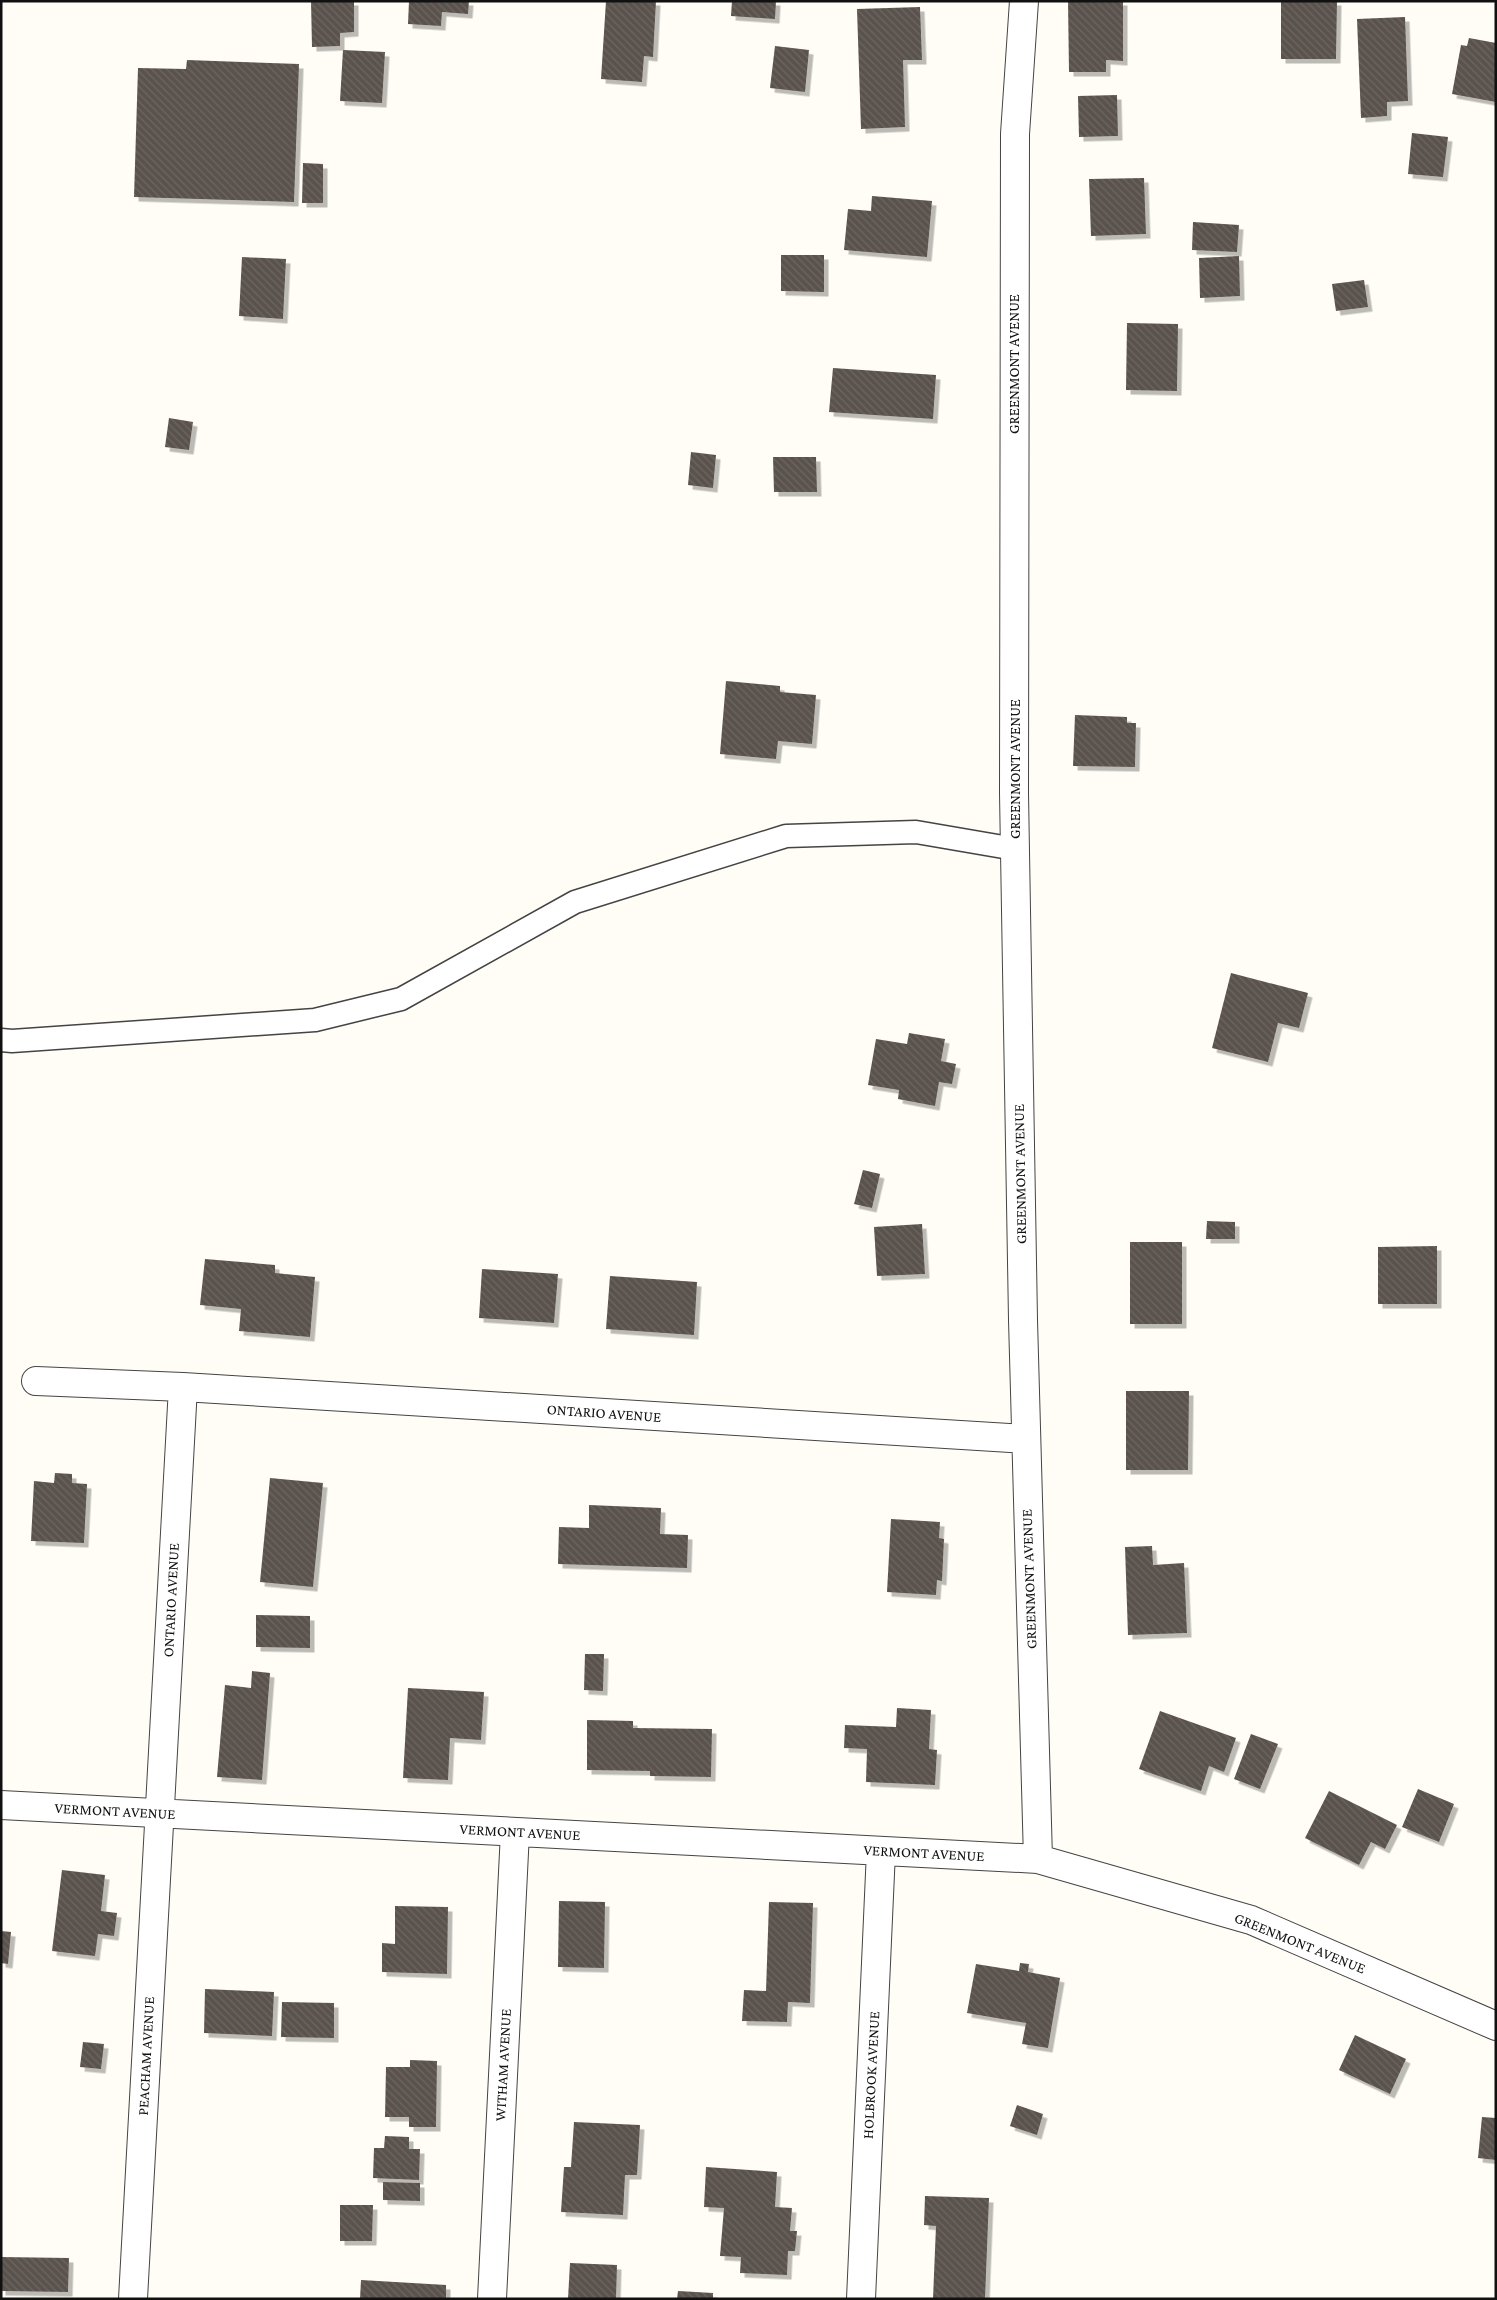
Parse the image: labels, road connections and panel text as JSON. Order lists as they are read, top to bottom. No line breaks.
{"streets":{"street":["GREENMONT AVENUE","ONTARIO AVENUE","VERMONT AVENUE","PEACHAM AVENUE","WITHAM AVENUE","HOLBROOK AVENUE"]},"crossings":[["GREENMONT AVENUE","ONTARIO AVENUE"],["GREENMONT AVENUE","VERMONT AVENUE"],["ONTARIO AVENUE","VERMONT AVENUE"],["ONTARIO AVENUE","PEACHAM AVENUE"],["VERMONT AVENUE","PEACHAM AVENUE"],["VERMONT AVENUE","WITHAM AVENUE"],["VERMONT AVENUE","HOLBROOK AVENUE"]]}
